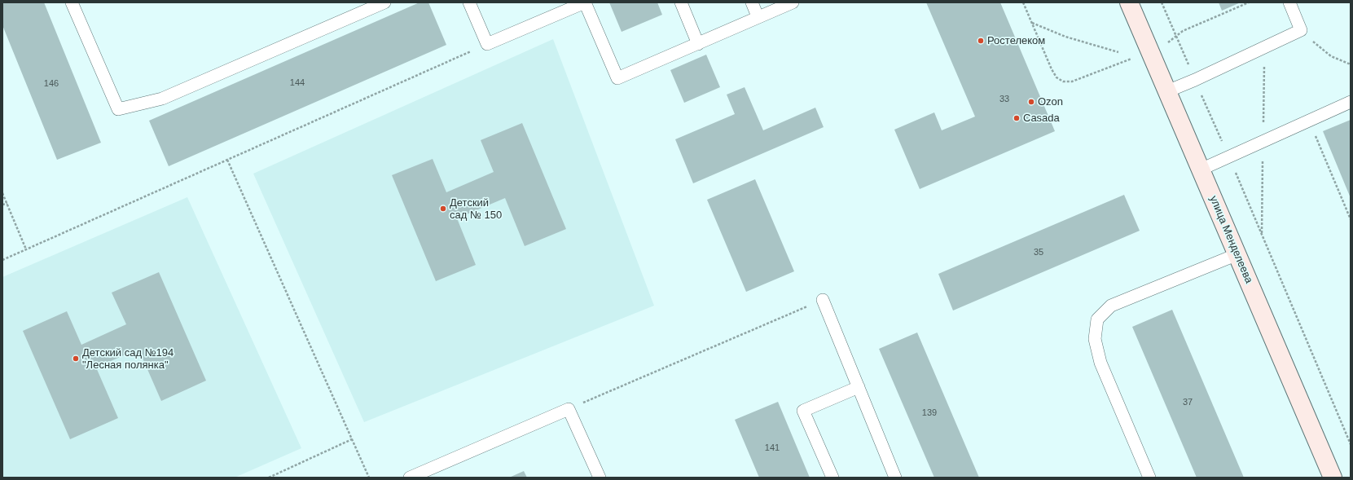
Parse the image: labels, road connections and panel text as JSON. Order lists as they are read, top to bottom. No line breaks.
{"streets":{"street":["улица Менделеева"]},"places":["Ростелеком","Ozon","Casada","Детский сад № 150","Детский сад №194 \"Лесная полянка\""],"house_numbers":["144","146","33","35","37","139","141"]}
